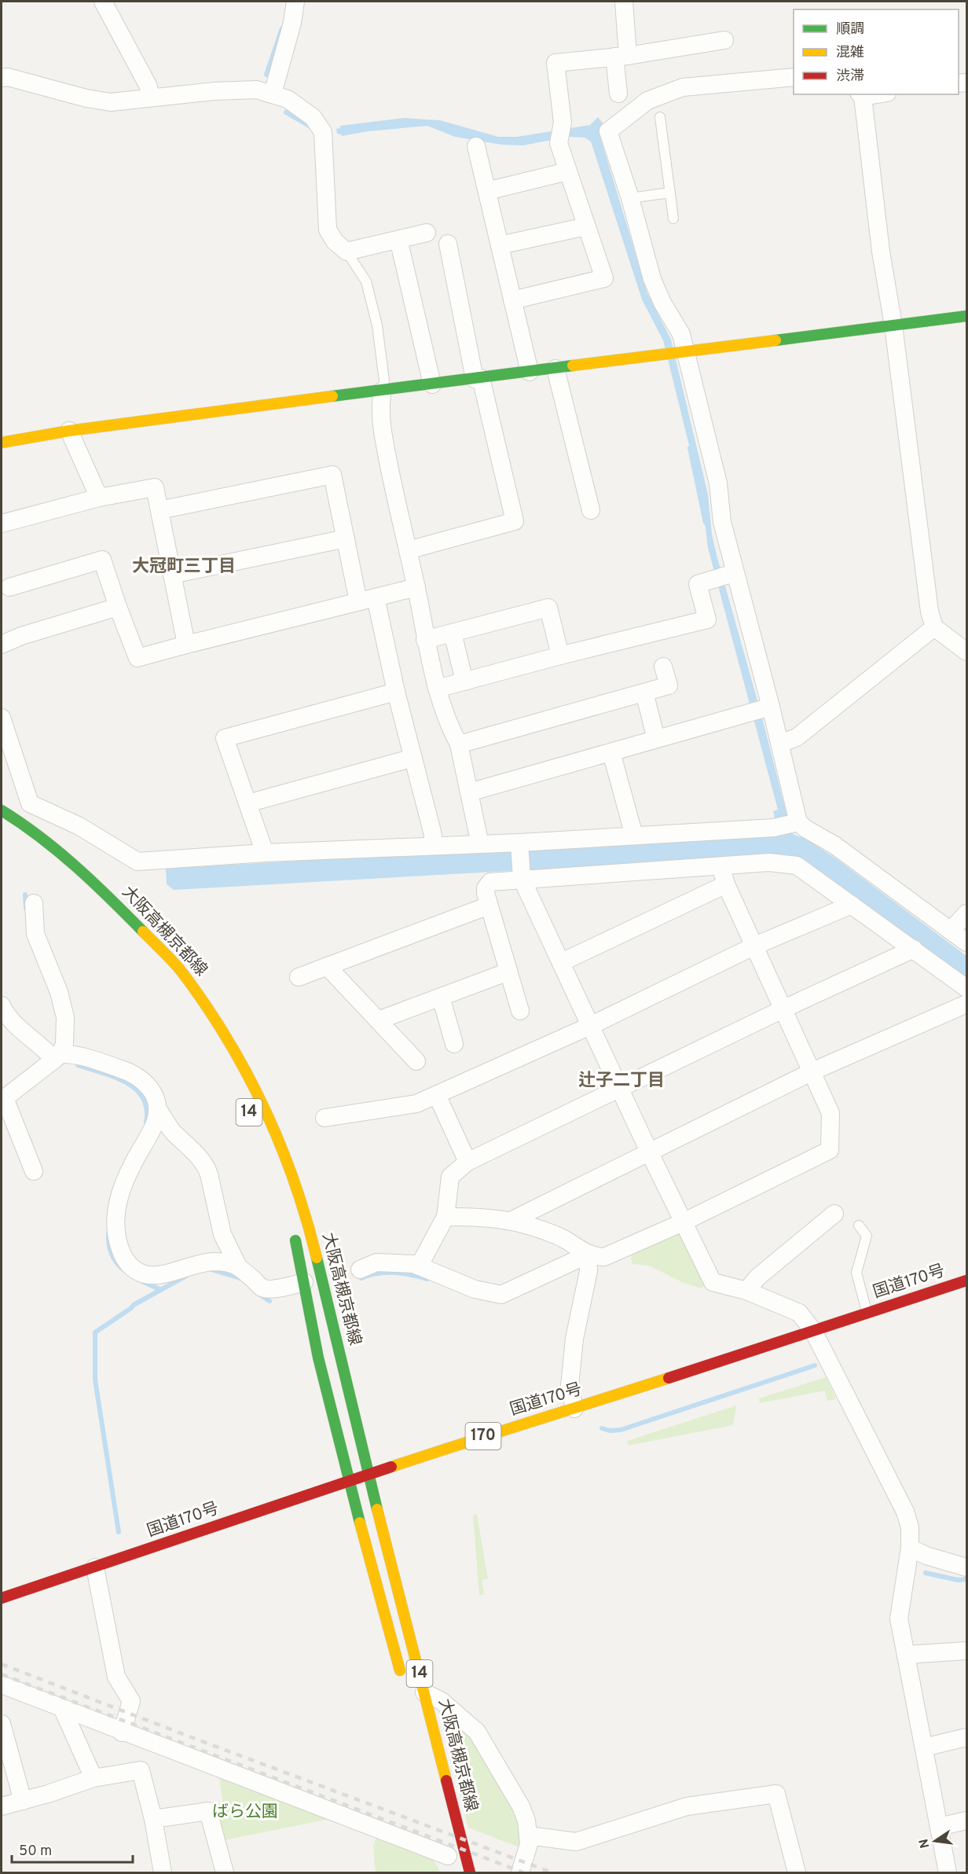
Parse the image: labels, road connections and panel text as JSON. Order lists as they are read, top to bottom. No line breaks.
{"streets":{"main road":["大阪高槻京都線","14","国道170号","170"]},"crossings":[["大阪高槻京都線","国道170号"]],"districts":["大冠町三丁目","辻子二丁目"],"parks":["ばら公園"],"legend":["順調","混雑","渋滞"],"scale_bar":"50 m","north":"left"}
